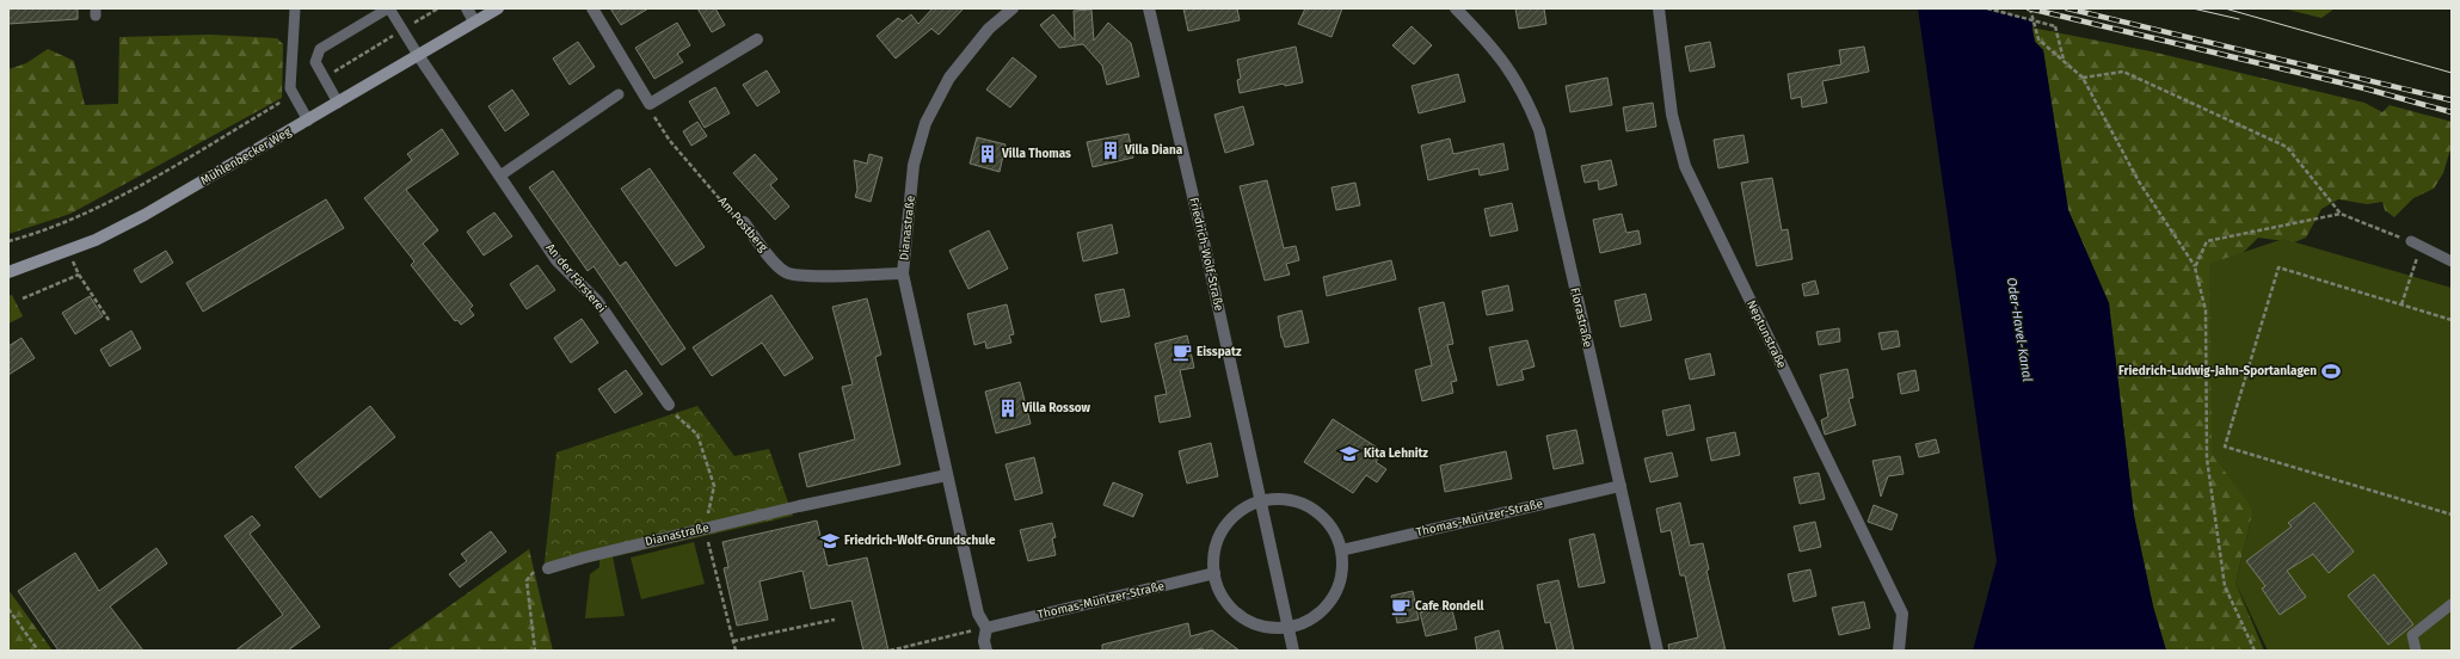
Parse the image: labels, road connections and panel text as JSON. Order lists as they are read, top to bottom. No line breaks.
{"streets":{"main road":["Mühlenbecker Weg"],"street":["Am Postberg","Dianastraße","Friedrich-Wolf-Straße","An der Försterei","Florastraße","Neptunstraße","Thomas-Müntzer-Straße"]},"crossings":[["Mühlenbecker Weg","An der Försterei"],["Am Postberg","Dianastraße"],["Dianastraße","Thomas-Müntzer-Straße"],["Florastraße","Thomas-Müntzer-Straße"]],"water":["Oder-Havel-Kanal"],"places":{"building":["Villa Diana","Villa Thomas","Villa Rossow"],"cafe":["Eisspatz","Cafe Rondell"],"sports":["Friedrich-Ludwig-Jahn-Sportanlagen"],"school or university":["Kita Lehnitz","Friedrich-Wolf-Grundschule"]}}
